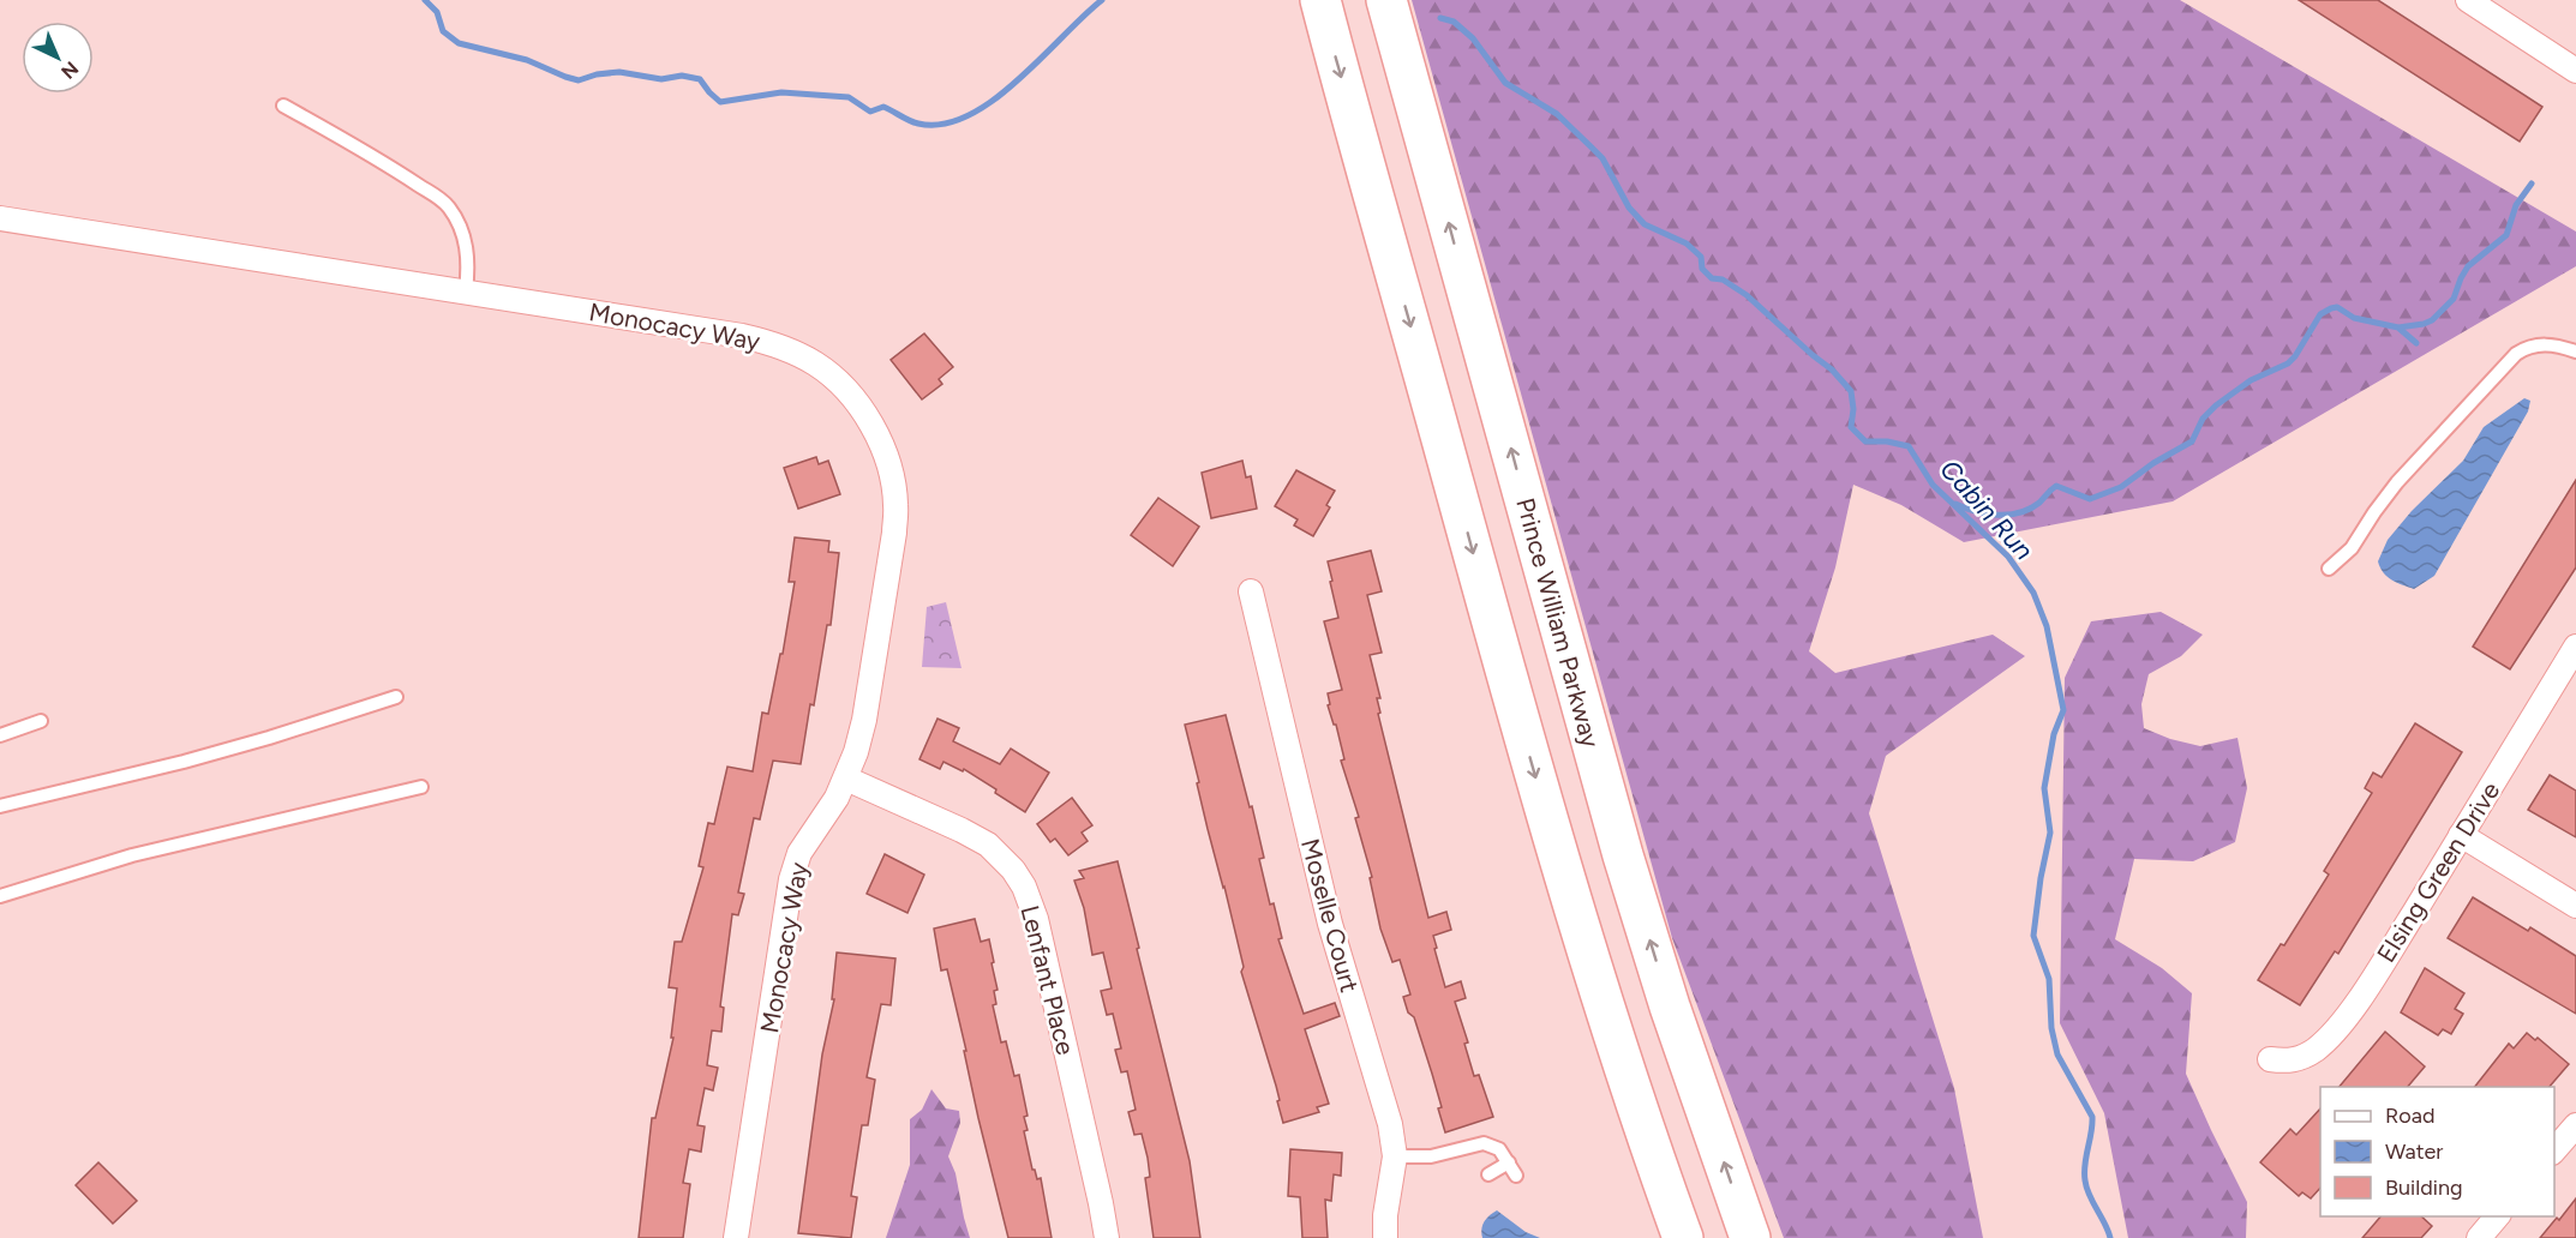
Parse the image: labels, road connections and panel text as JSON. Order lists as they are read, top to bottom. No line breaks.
{"streets":{"highway":["Prince William Parkway"],"street":["Monocacy Way","Elsing Green Drive","Moselle Court","Lenfant Place"]},"crossings":[["Monocacy Way","Lenfant Place"]],"water":["Cabin Run"],"legend":["Road","Water","Building"],"north":"bottom right"}
